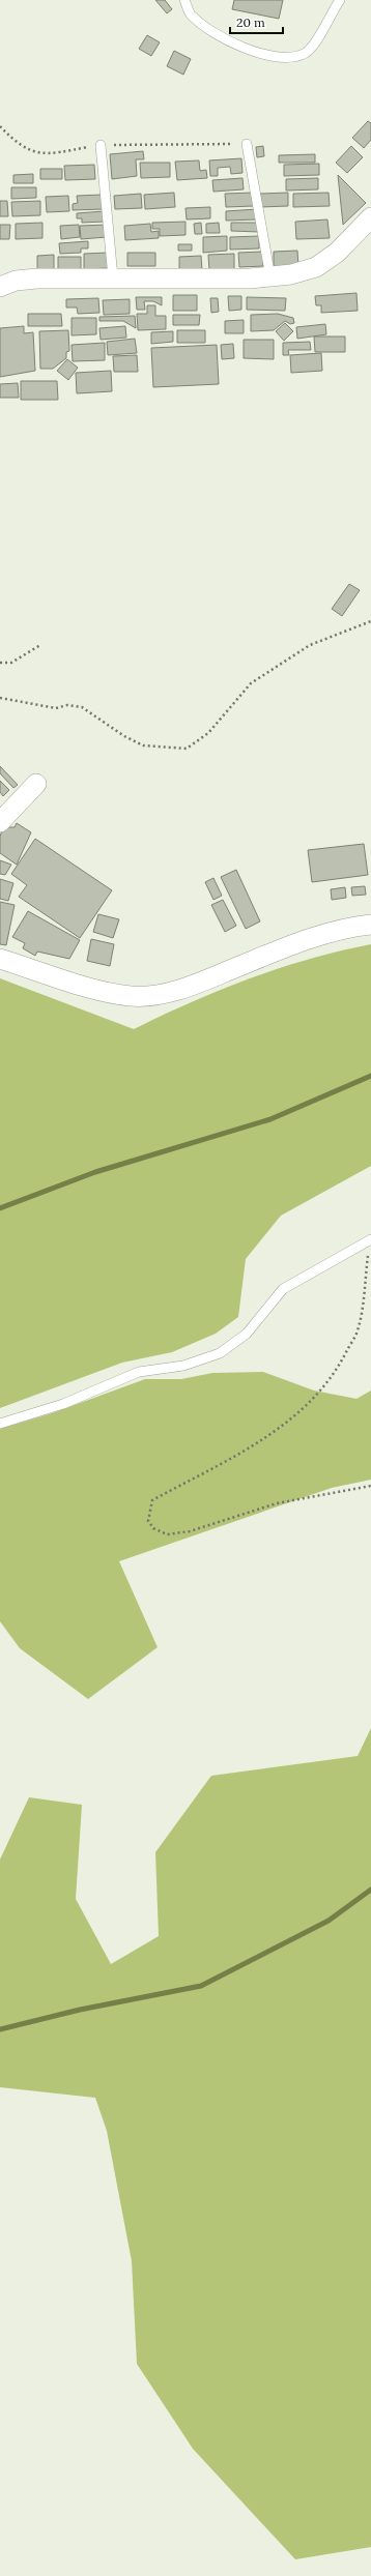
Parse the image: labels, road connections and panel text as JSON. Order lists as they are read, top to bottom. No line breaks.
{"scale_bar":"20 m"}
